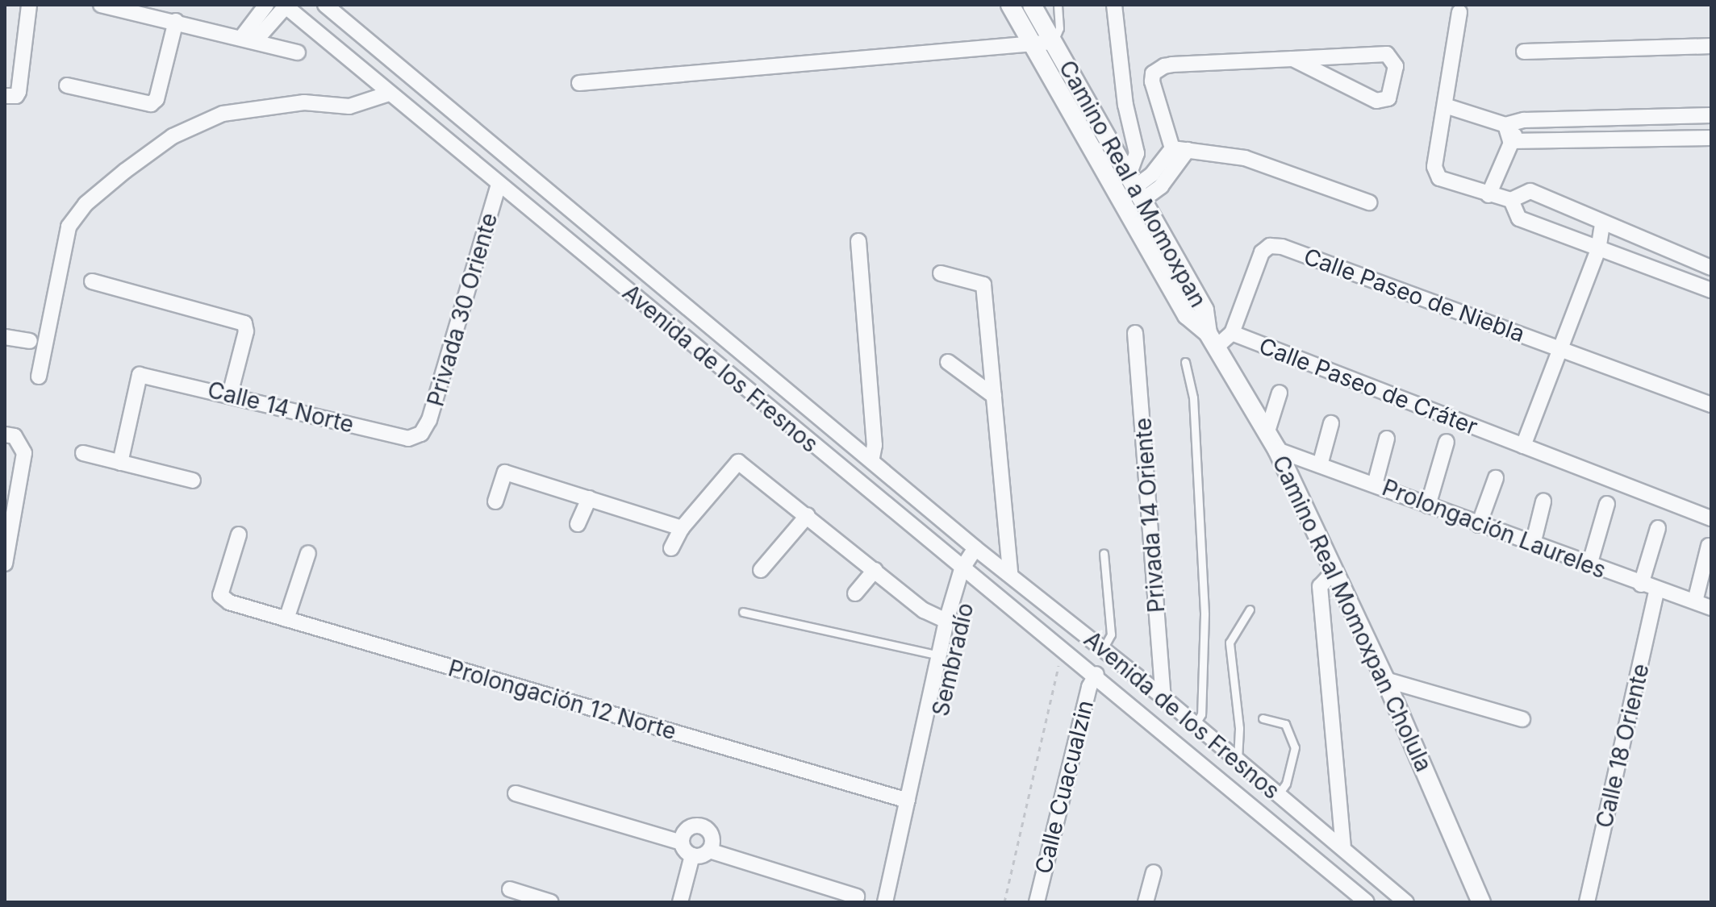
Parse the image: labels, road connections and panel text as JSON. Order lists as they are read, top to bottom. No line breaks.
{"streets":{"street":["Camino Real a Momoxpan","Calle Paseo de Niebla","Privada 30 Oriente","Avenida de los Fresnos","Calle Paseo de Cráter","Calle 14 Norte","Privada 14 Oriente","Prolongación Laureles","Camino Real Momoxpan Cholula","Prolongación 12 Norte","Calle 18 Oriente","Calle Cuacualzin"]},"crossings":[["Camino Real a Momoxpan","Calle Paseo de Cráter"],["Camino Real a Momoxpan","Camino Real Momoxpan Cholula"],["Calle Paseo de Niebla","Calle Paseo de Cráter"],["Privada 30 Oriente","Avenida de los Fresnos"],["Privada 30 Oriente","Calle 14 Norte"],["Avenida de los Fresnos","Privada 14 Oriente"],["Avenida de los Fresnos","Calle Cuacualzin"],["Calle Paseo de Cráter","Camino Real Momoxpan Cholula"],["Prolongación Laureles","Camino Real Momoxpan Cholula"],["Prolongación Laureles","Calle 18 Oriente"]]}
